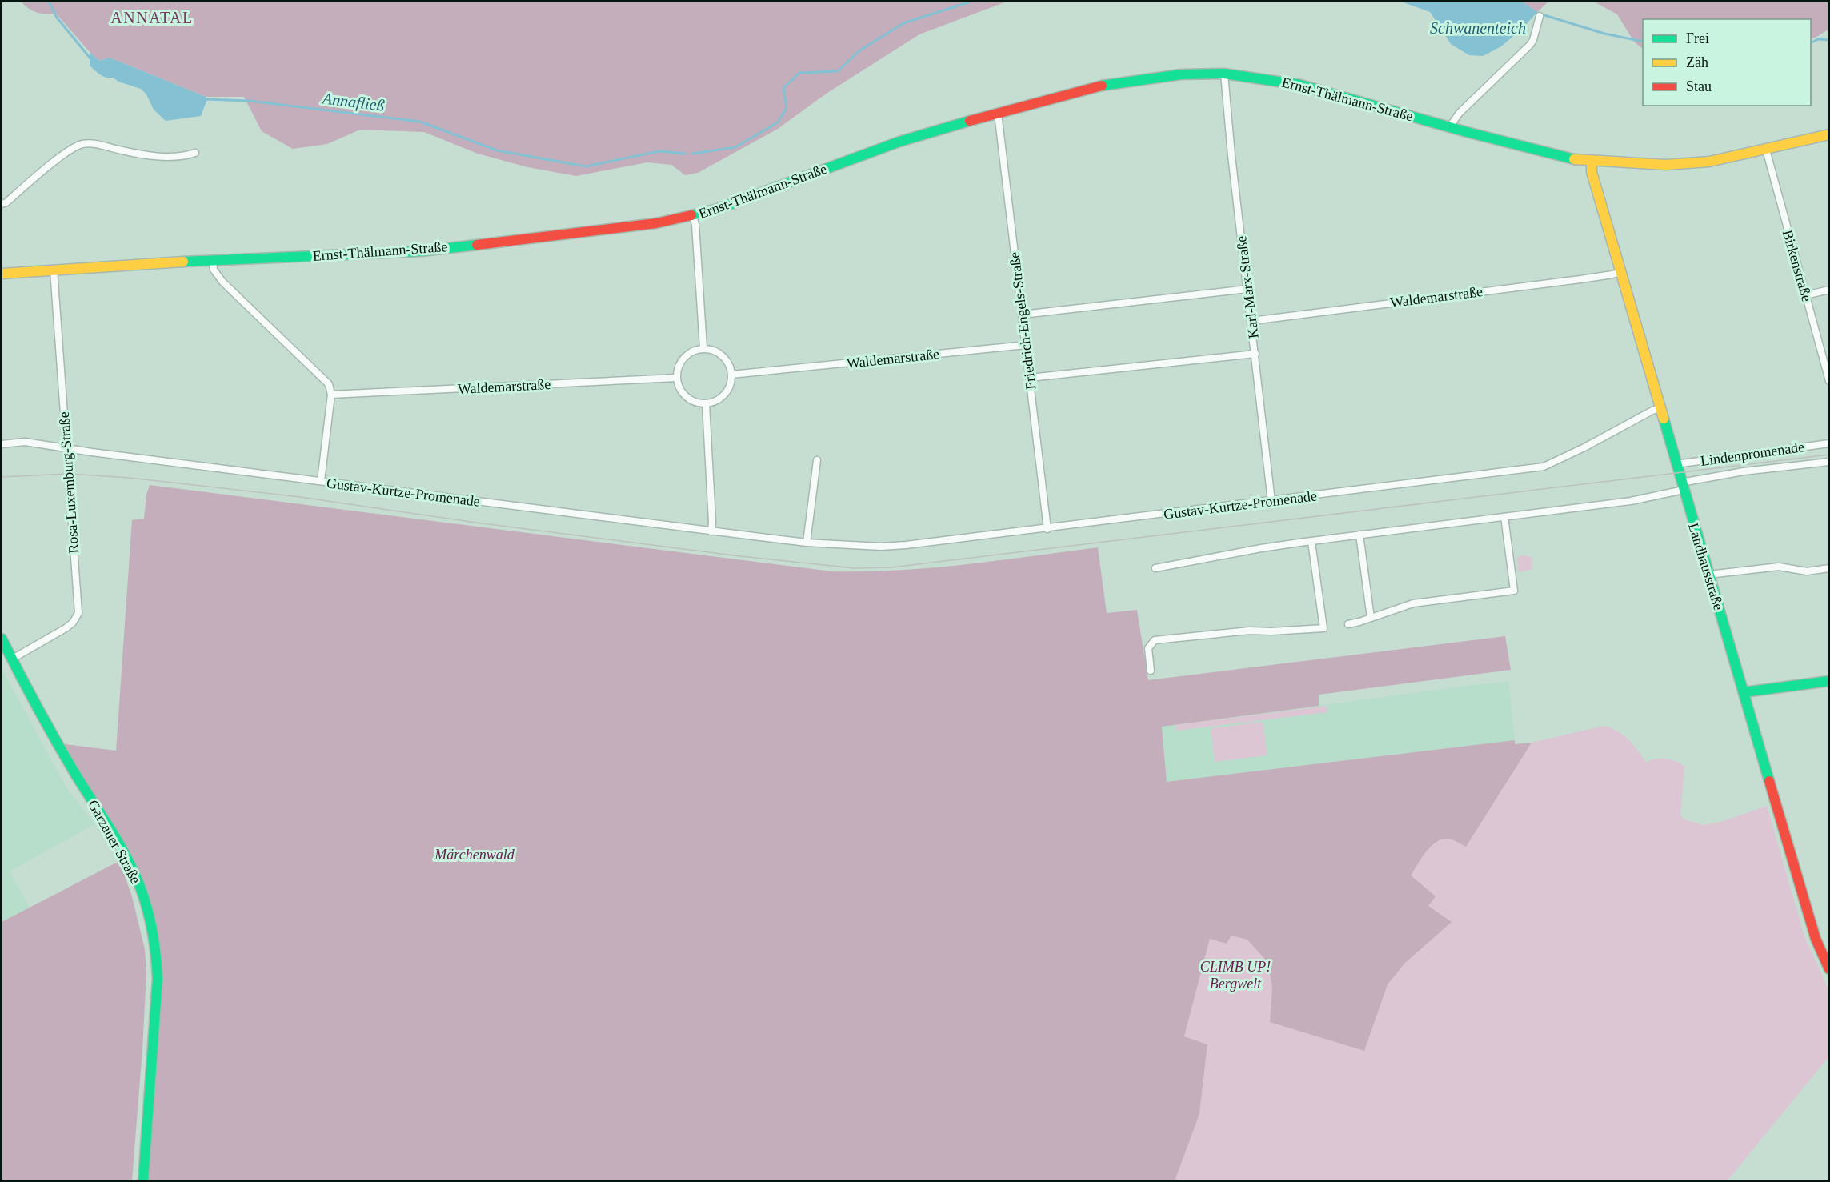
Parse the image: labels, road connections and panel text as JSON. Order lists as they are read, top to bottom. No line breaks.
{"streets":{"main road":["Ernst-Thälmann-Straße","Landhausstraße","Garzauer Straße"],"street":["Birkenstraße","Karl-Marx-Straße","Waldemarstraße","Friedrich-Engels-Straße","Lindenpromenade","Rosa-Luxemburg-Straße","Gustav-Kurtze-Promenade"]},"crossings":[["Ernst-Thälmann-Straße","Birkenstraße"],["Ernst-Thälmann-Straße","Karl-Marx-Straße"],["Ernst-Thälmann-Straße","Friedrich-Engels-Straße"],["Ernst-Thälmann-Straße","Rosa-Luxemburg-Straße"],["Ernst-Thälmann-Straße","Landhausstraße"],["Karl-Marx-Straße","Waldemarstraße"],["Karl-Marx-Straße","Gustav-Kurtze-Promenade"],["Waldemarstraße","Friedrich-Engels-Straße"],["Waldemarstraße","Landhausstraße"],["Friedrich-Engels-Straße","Gustav-Kurtze-Promenade"],["Lindenpromenade","Landhausstraße"],["Rosa-Luxemburg-Straße","Gustav-Kurtze-Promenade"],["Rosa-Luxemburg-Straße","Garzauer Straße"],["Gustav-Kurtze-Promenade","Landhausstraße"]],"districts":["ANNATAL"],"water":["Schwanenteich","Annafließ"],"parks":["Märchenwald","CLIMB UP! Bergwelt"],"legend":["Frei","Zäh","Stau"]}
